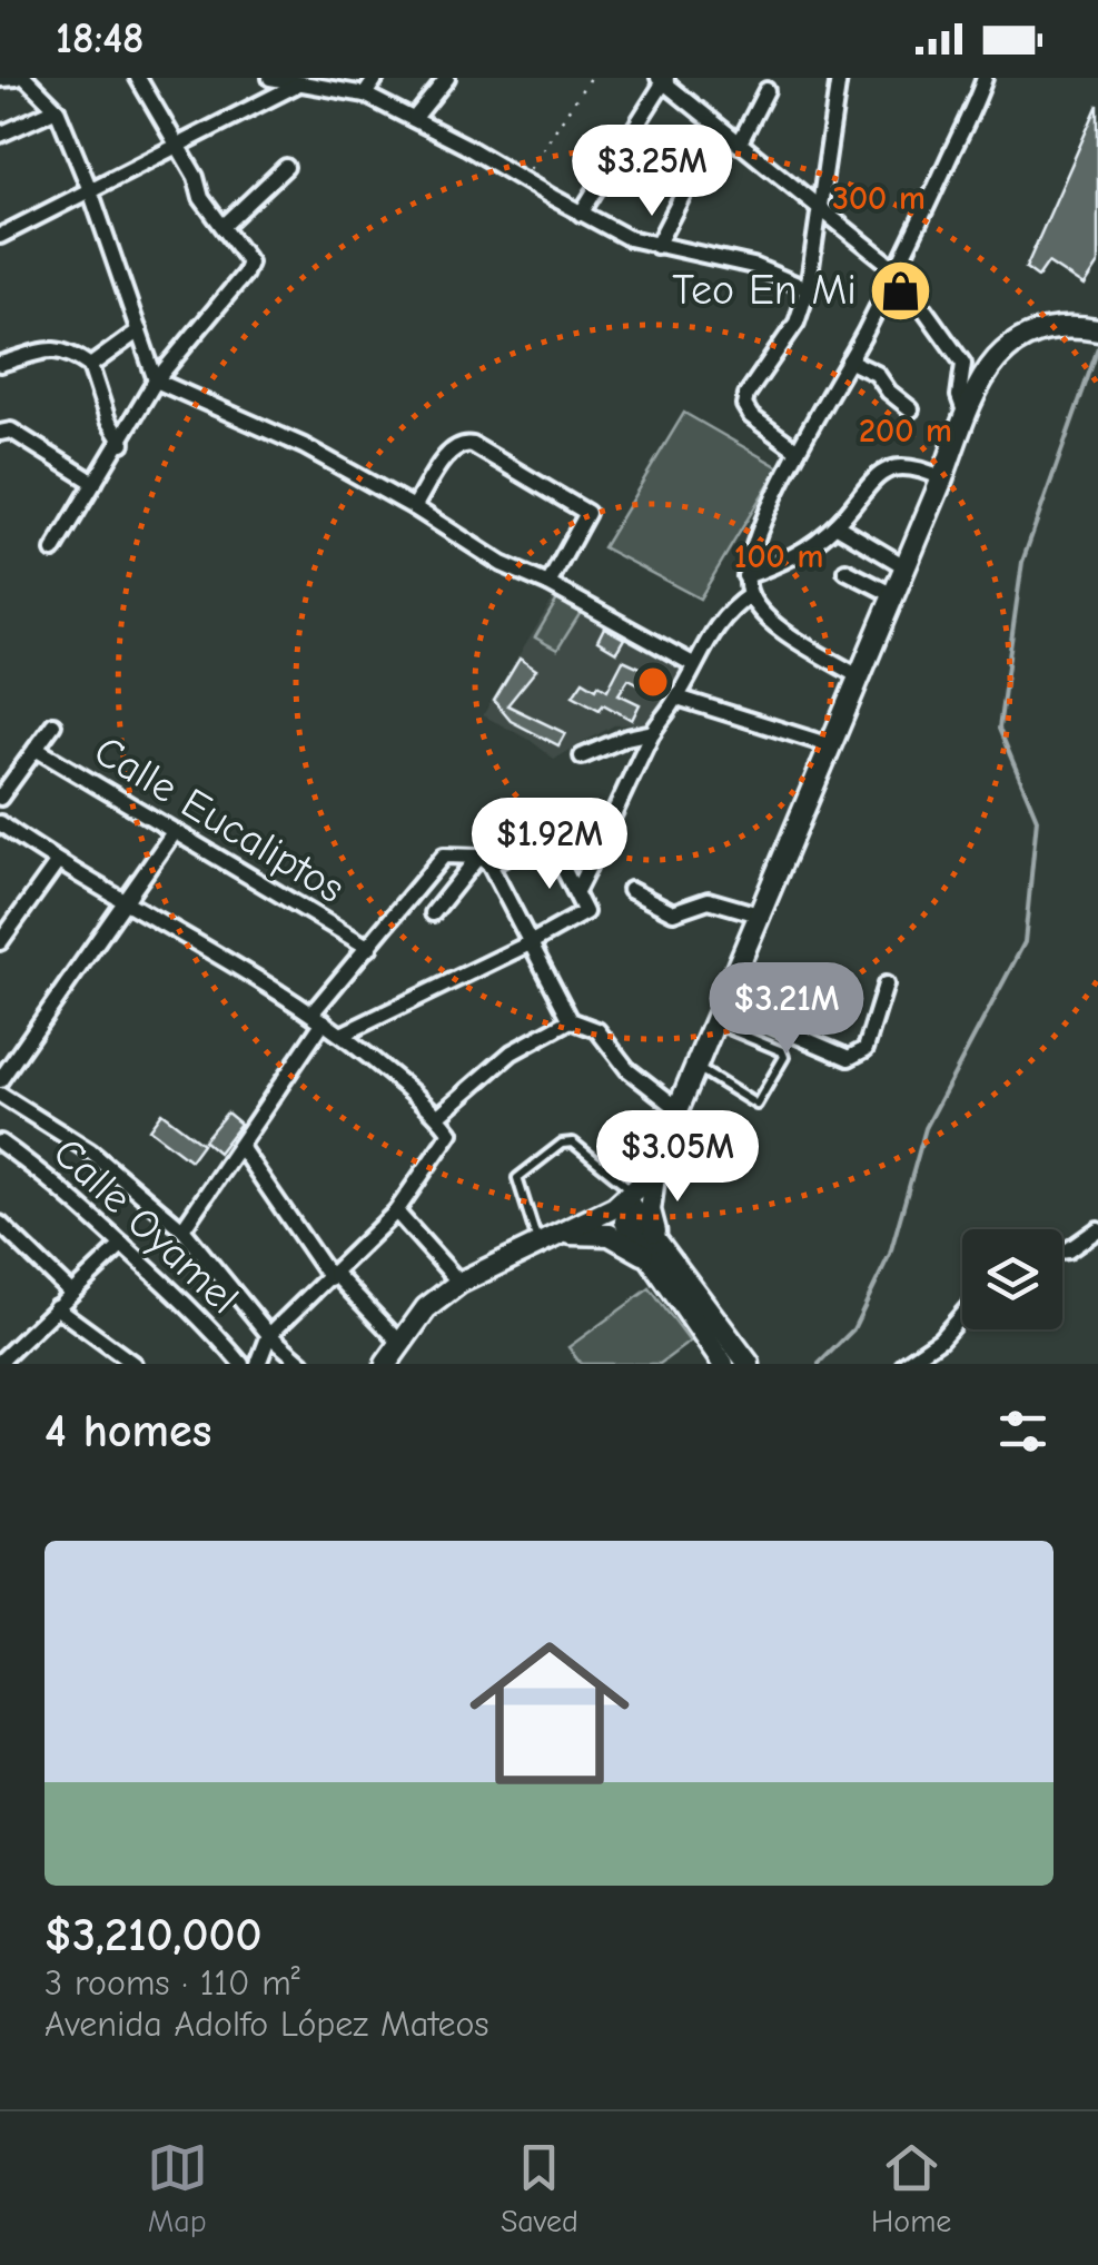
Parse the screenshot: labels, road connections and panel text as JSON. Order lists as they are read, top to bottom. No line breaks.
{"streets":{"street":["Calle Eucaliptos","Calle Oyamel"]},"places":{"shop":["Teo En Mi"]},"page":{"status":"18:48","price":["$3.25M","$1.92M","$3.21M","$3.05M"],"heading":"4 homes","list":[{"name":"$3,210,000","note":"3 rooms · 110 m² · Avenida Adolfo López Mateos"}],"tabs":["Map","Saved","Home"]},"rings":["300 m","200 m","100 m"]}
